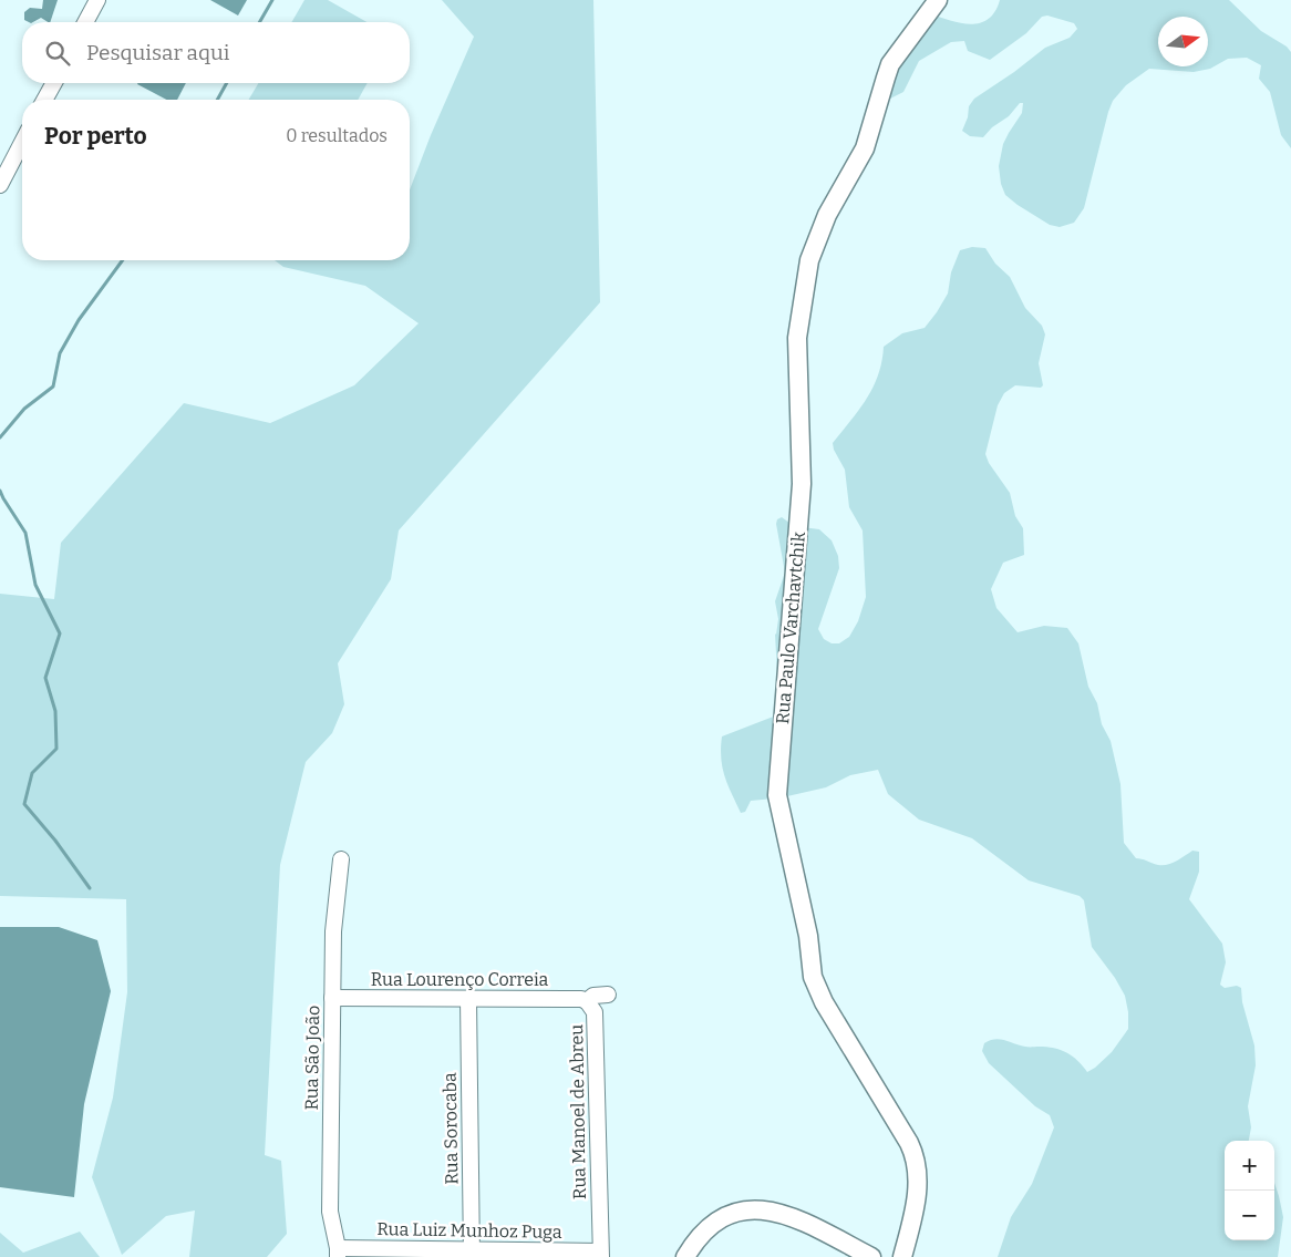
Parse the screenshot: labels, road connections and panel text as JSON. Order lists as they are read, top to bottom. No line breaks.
{"streets":{"street":["Rua Paulo Varchavtchik","Rua Lourenço Correia","Rua São João","Rua Manoel de Abreu","Rua Sorocaba","Rua Luiz Munhoz Puga"]},"crossings":[["Rua Lourenço Correia","Rua São João"],["Rua Lourenço Correia","Rua Manoel de Abreu"],["Rua Lourenço Correia","Rua Sorocaba"],["Rua São João","Rua Luiz Munhoz Puga"],["Rua Manoel de Abreu","Rua Luiz Munhoz Puga"],["Rua Sorocaba","Rua Luiz Munhoz Puga"]],"north":"right","page":{"search":"Pesquisar aqui","heading":["Por perto","0 resultados"],"map_buttons":["+","−"]}}
